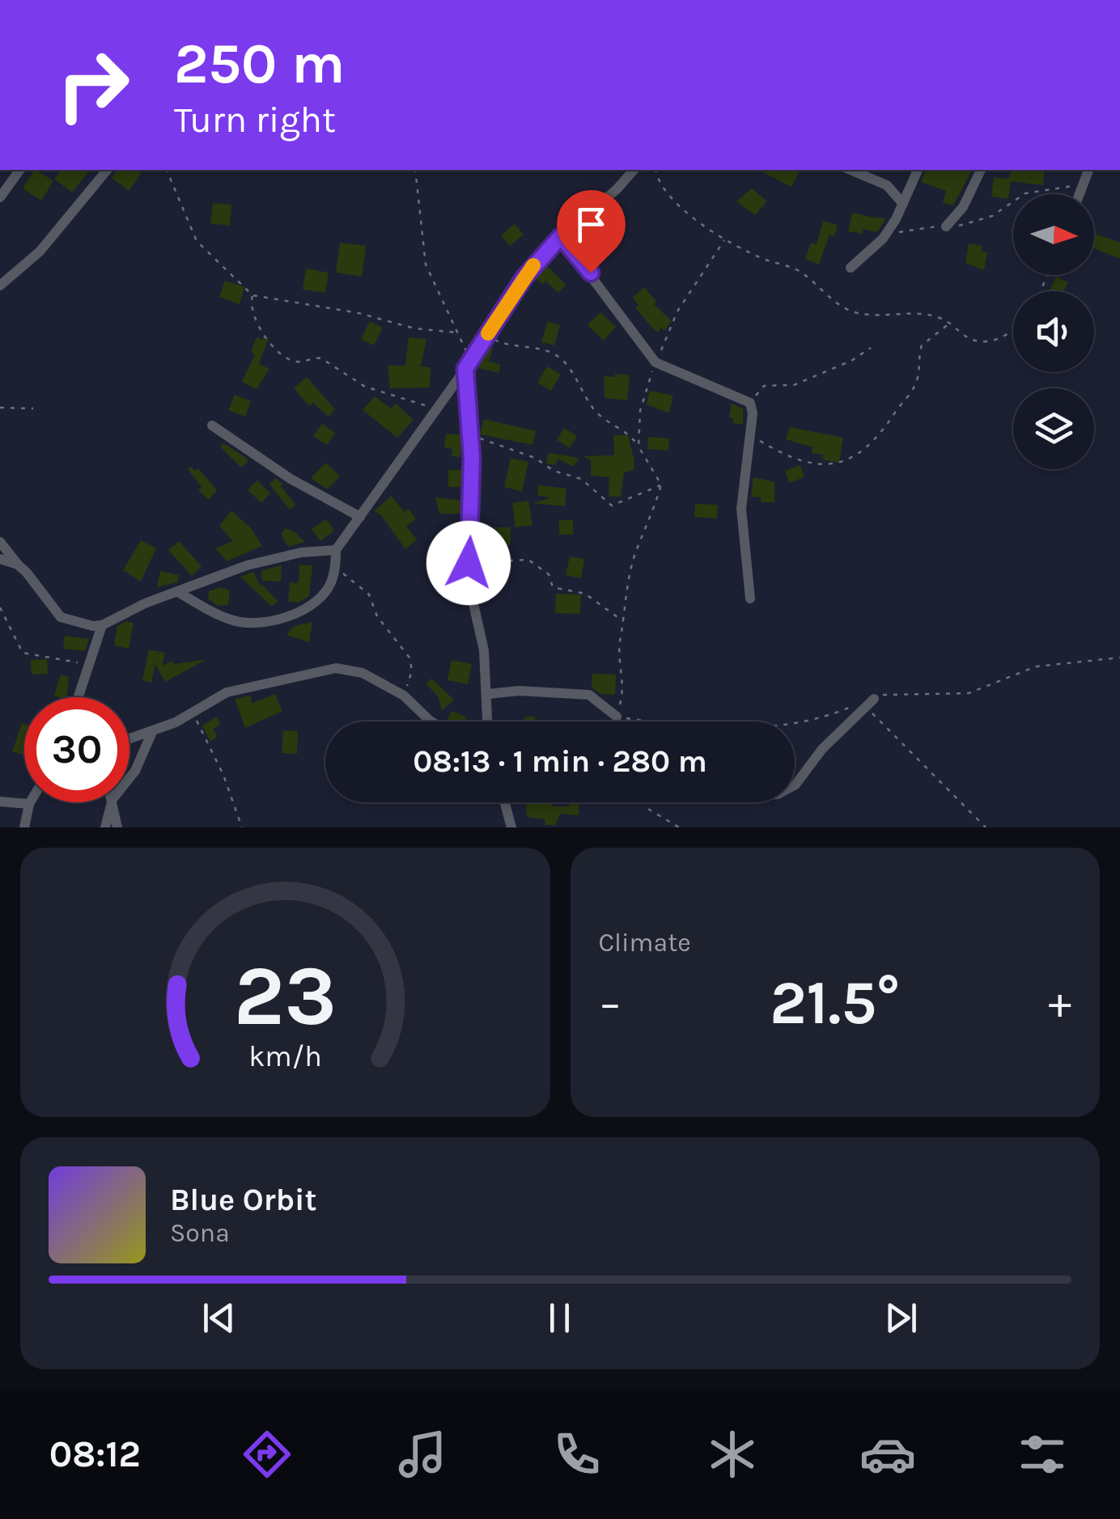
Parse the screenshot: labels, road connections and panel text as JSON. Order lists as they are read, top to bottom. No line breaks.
{"north":"right","page":{"turn":["250 m","Turn right"],"limit":"30","trip":"08:13 · 1 min · 280 m","tile":"Climate","heat":["−","21.5°","+"],"song":["Blue Orbit","Sona"],"tabs":"08:12","gauge":["23","km/h"]}}
